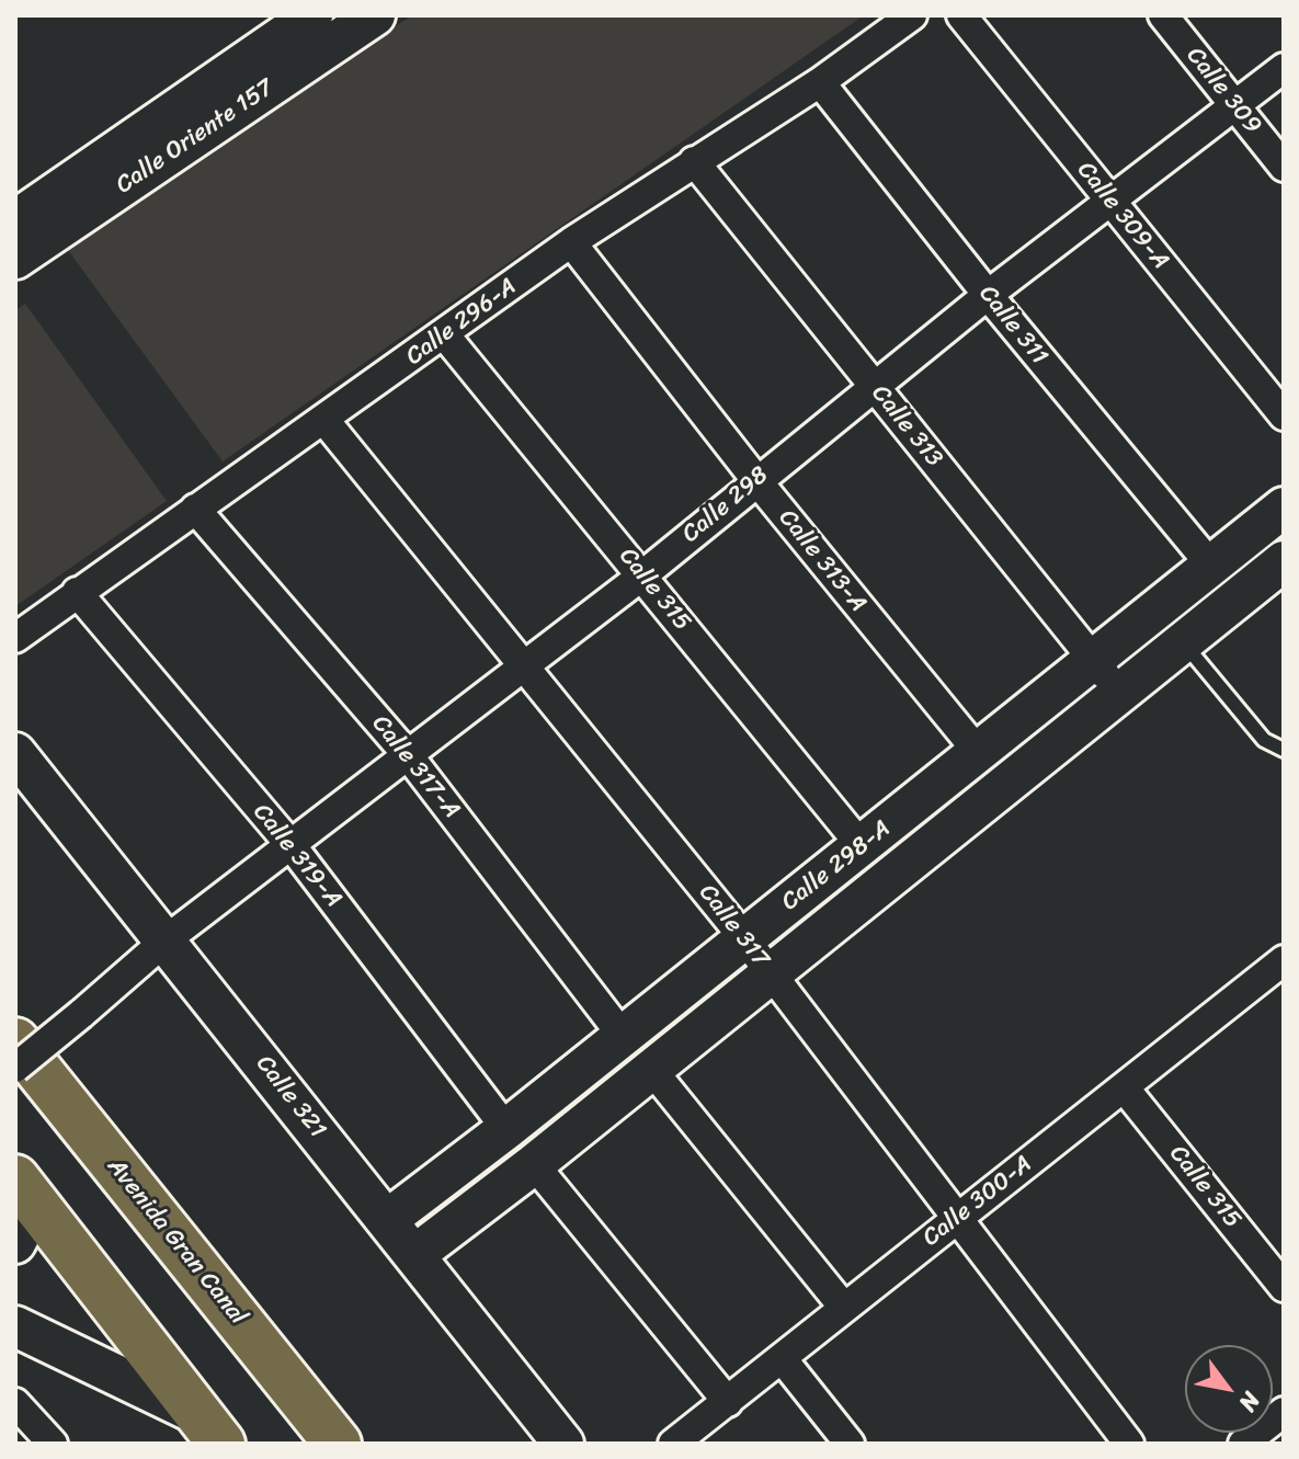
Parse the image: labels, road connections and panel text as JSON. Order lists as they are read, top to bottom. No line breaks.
{"streets":{"main road":["Avenida Gran Canal"],"street":["Calle 309","Calle Oriente 157","Calle 309-A","Calle 296-A","Calle 311","Calle 313","Calle 298","Calle 313-A","Calle 315","Calle 317-A","Calle 319-A","Calle 298-A","Calle 317","Calle 321","Calle 300-A"]},"crossings":[["Calle 309","Calle 298"],["Calle 309-A","Calle 298"],["Calle 296-A","Calle 311"],["Calle 296-A","Calle 313"],["Calle 296-A","Calle 313-A"],["Calle 296-A","Calle 315"],["Calle 296-A","Calle 317-A"],["Calle 296-A","Calle 319-A"],["Calle 296-A","Calle 317"],["Calle 311","Calle 298"],["Calle 311","Calle 298-A"],["Calle 313","Calle 298"],["Calle 313","Calle 298-A"],["Calle 298","Calle 313-A"],["Calle 298","Calle 315"],["Calle 298","Calle 317-A"],["Calle 298","Calle 319-A"],["Calle 298","Calle 317"],["Calle 298","Calle 321"],["Calle 313-A","Calle 298-A"],["Calle 315","Calle 298-A"],["Calle 315","Calle 300-A"],["Calle 317-A","Calle 298-A"],["Calle 319-A","Calle 298-A"],["Calle 298-A","Calle 317"],["Calle 298-A","Calle 321"],["Calle 317","Calle 300-A"]],"north":"bottom right"}
